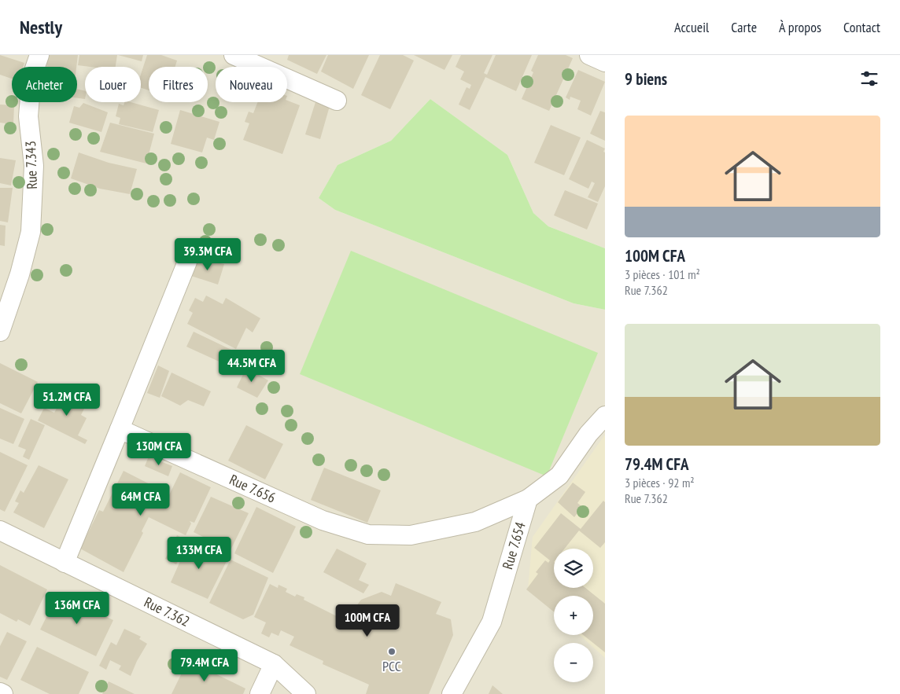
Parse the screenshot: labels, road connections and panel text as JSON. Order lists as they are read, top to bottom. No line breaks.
{"streets":{"street":["Rue 7.343","Rue 7.656","Rue 7.654","Rue 7.362"]},"crossings":[["Rue 7.656","Rue 7.654"]],"places":["PCC"],"page":{"header":"Nestly","nav":["Accueil","Carte","À propos","Contact"],"heading":"9 biens","chip":["Acheter","Louer","Filtres","Nouveau"],"list":[{"name":"100M CFA","note":"3 pièces · 101 m² · Rue 7.362"},{"name":"79.4M CFA","note":"3 pièces · 92 m² · Rue 7.362"}],"price":["39.3M CFA","44.5M CFA","51.2M CFA","130M CFA","64M CFA","133M CFA","136M CFA","100M CFA","79.4M CFA"],"map_buttons":["+","−"]}}
